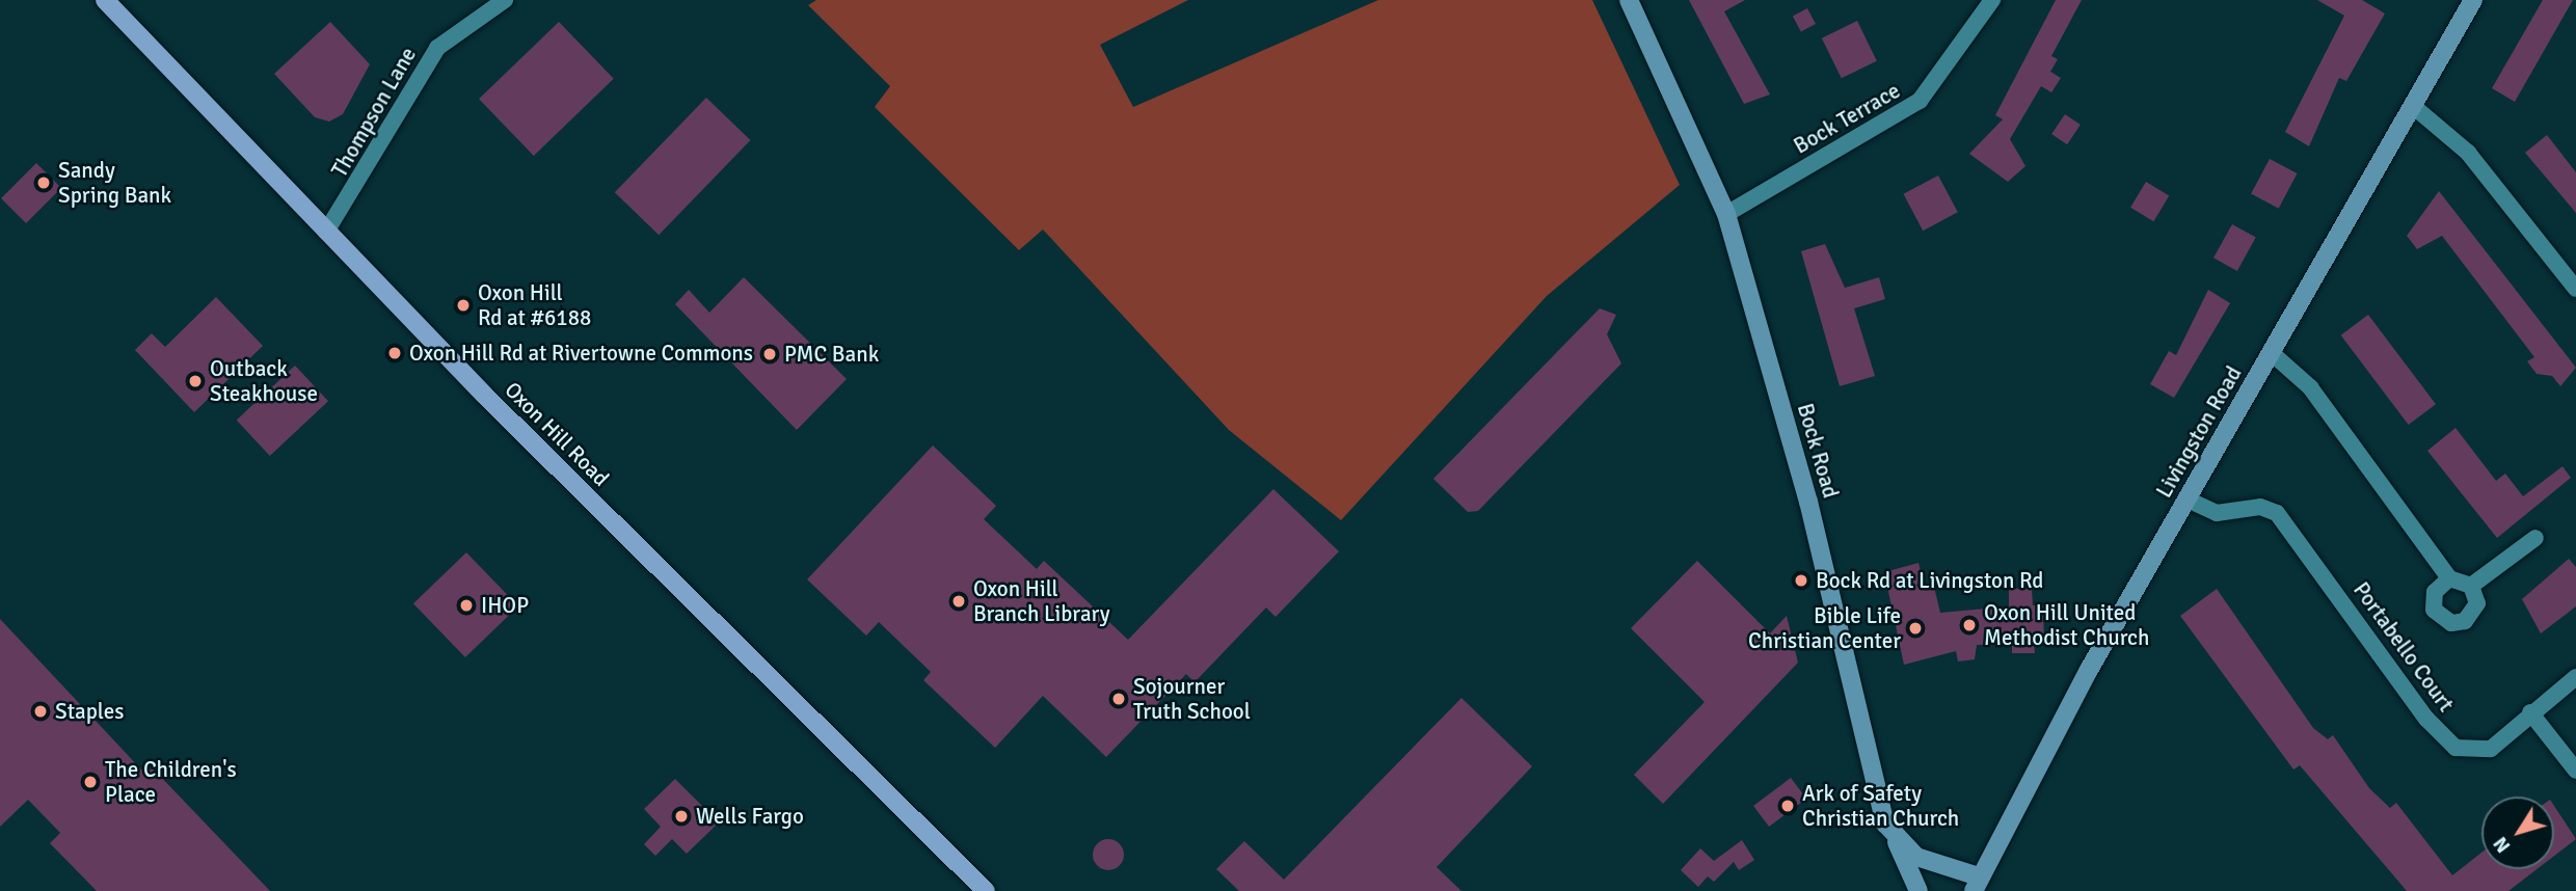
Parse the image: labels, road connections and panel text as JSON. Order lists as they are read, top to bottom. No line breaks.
{"streets":{"main road":["Livingston Road","Oxon Hill Road","Bock Road"],"street":["Thompson Lane","Bock Terrace","Portabello Court"]},"crossings":[["Thompson Lane","Oxon Hill Road"],["Bock Terrace","Bock Road"],["Livingston Road","Portabello Court"]],"places":["Sandy Spring Bank","Oxon Hill Rd at #6188","Oxon Hill Rd at Rivertowne Commons","PMC Bank","Outback Steakhouse","Bock Rd at Livingston Rd","Oxon Hill Branch Library","IHOP","Oxon Hill United Methodist Church","Bible Life Christian Center","Sojourner Truth School","Staples","The Children's Place","Ark of Safety Christian Church","Wells Fargo"],"north":"bottom left"}
